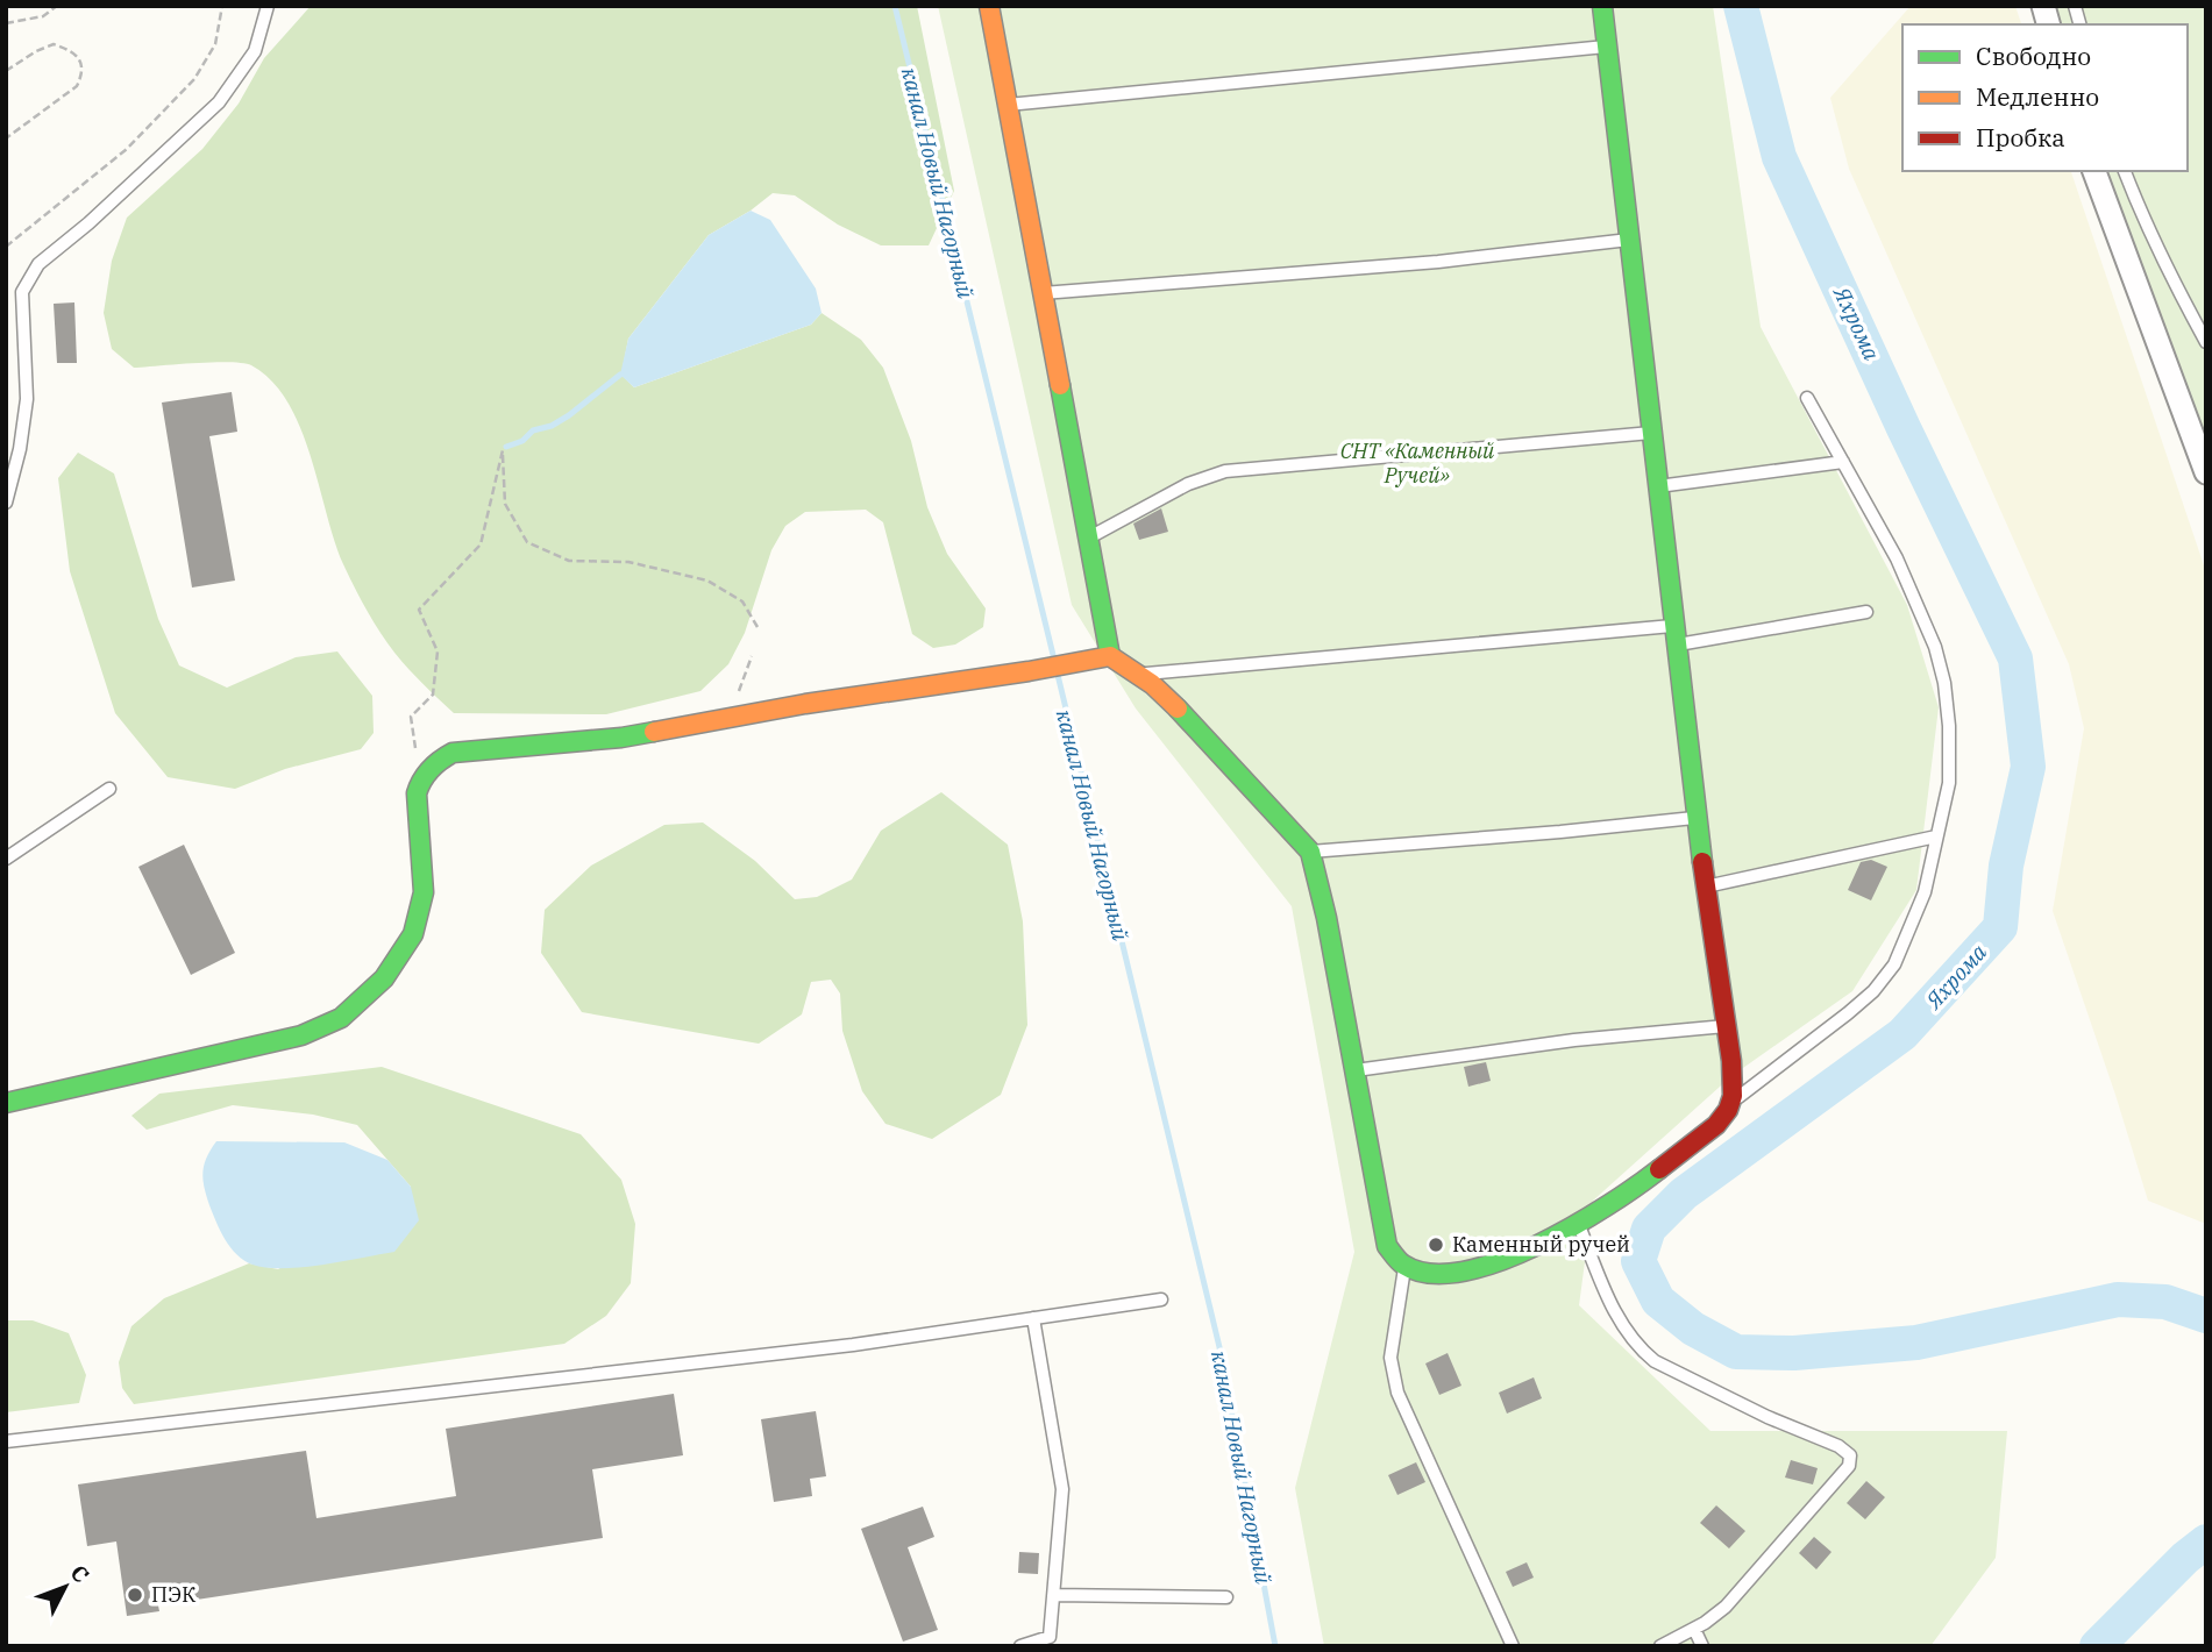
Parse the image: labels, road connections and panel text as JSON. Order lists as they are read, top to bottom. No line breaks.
{"water":["канал Новый Нагорный","Яхрома"],"parks":["СНТ «Каменный Ручей»"],"places":["Каменный ручей","ПЭК"],"legend":["Свободно","Медленно","Пробка"],"north":"top right"}
